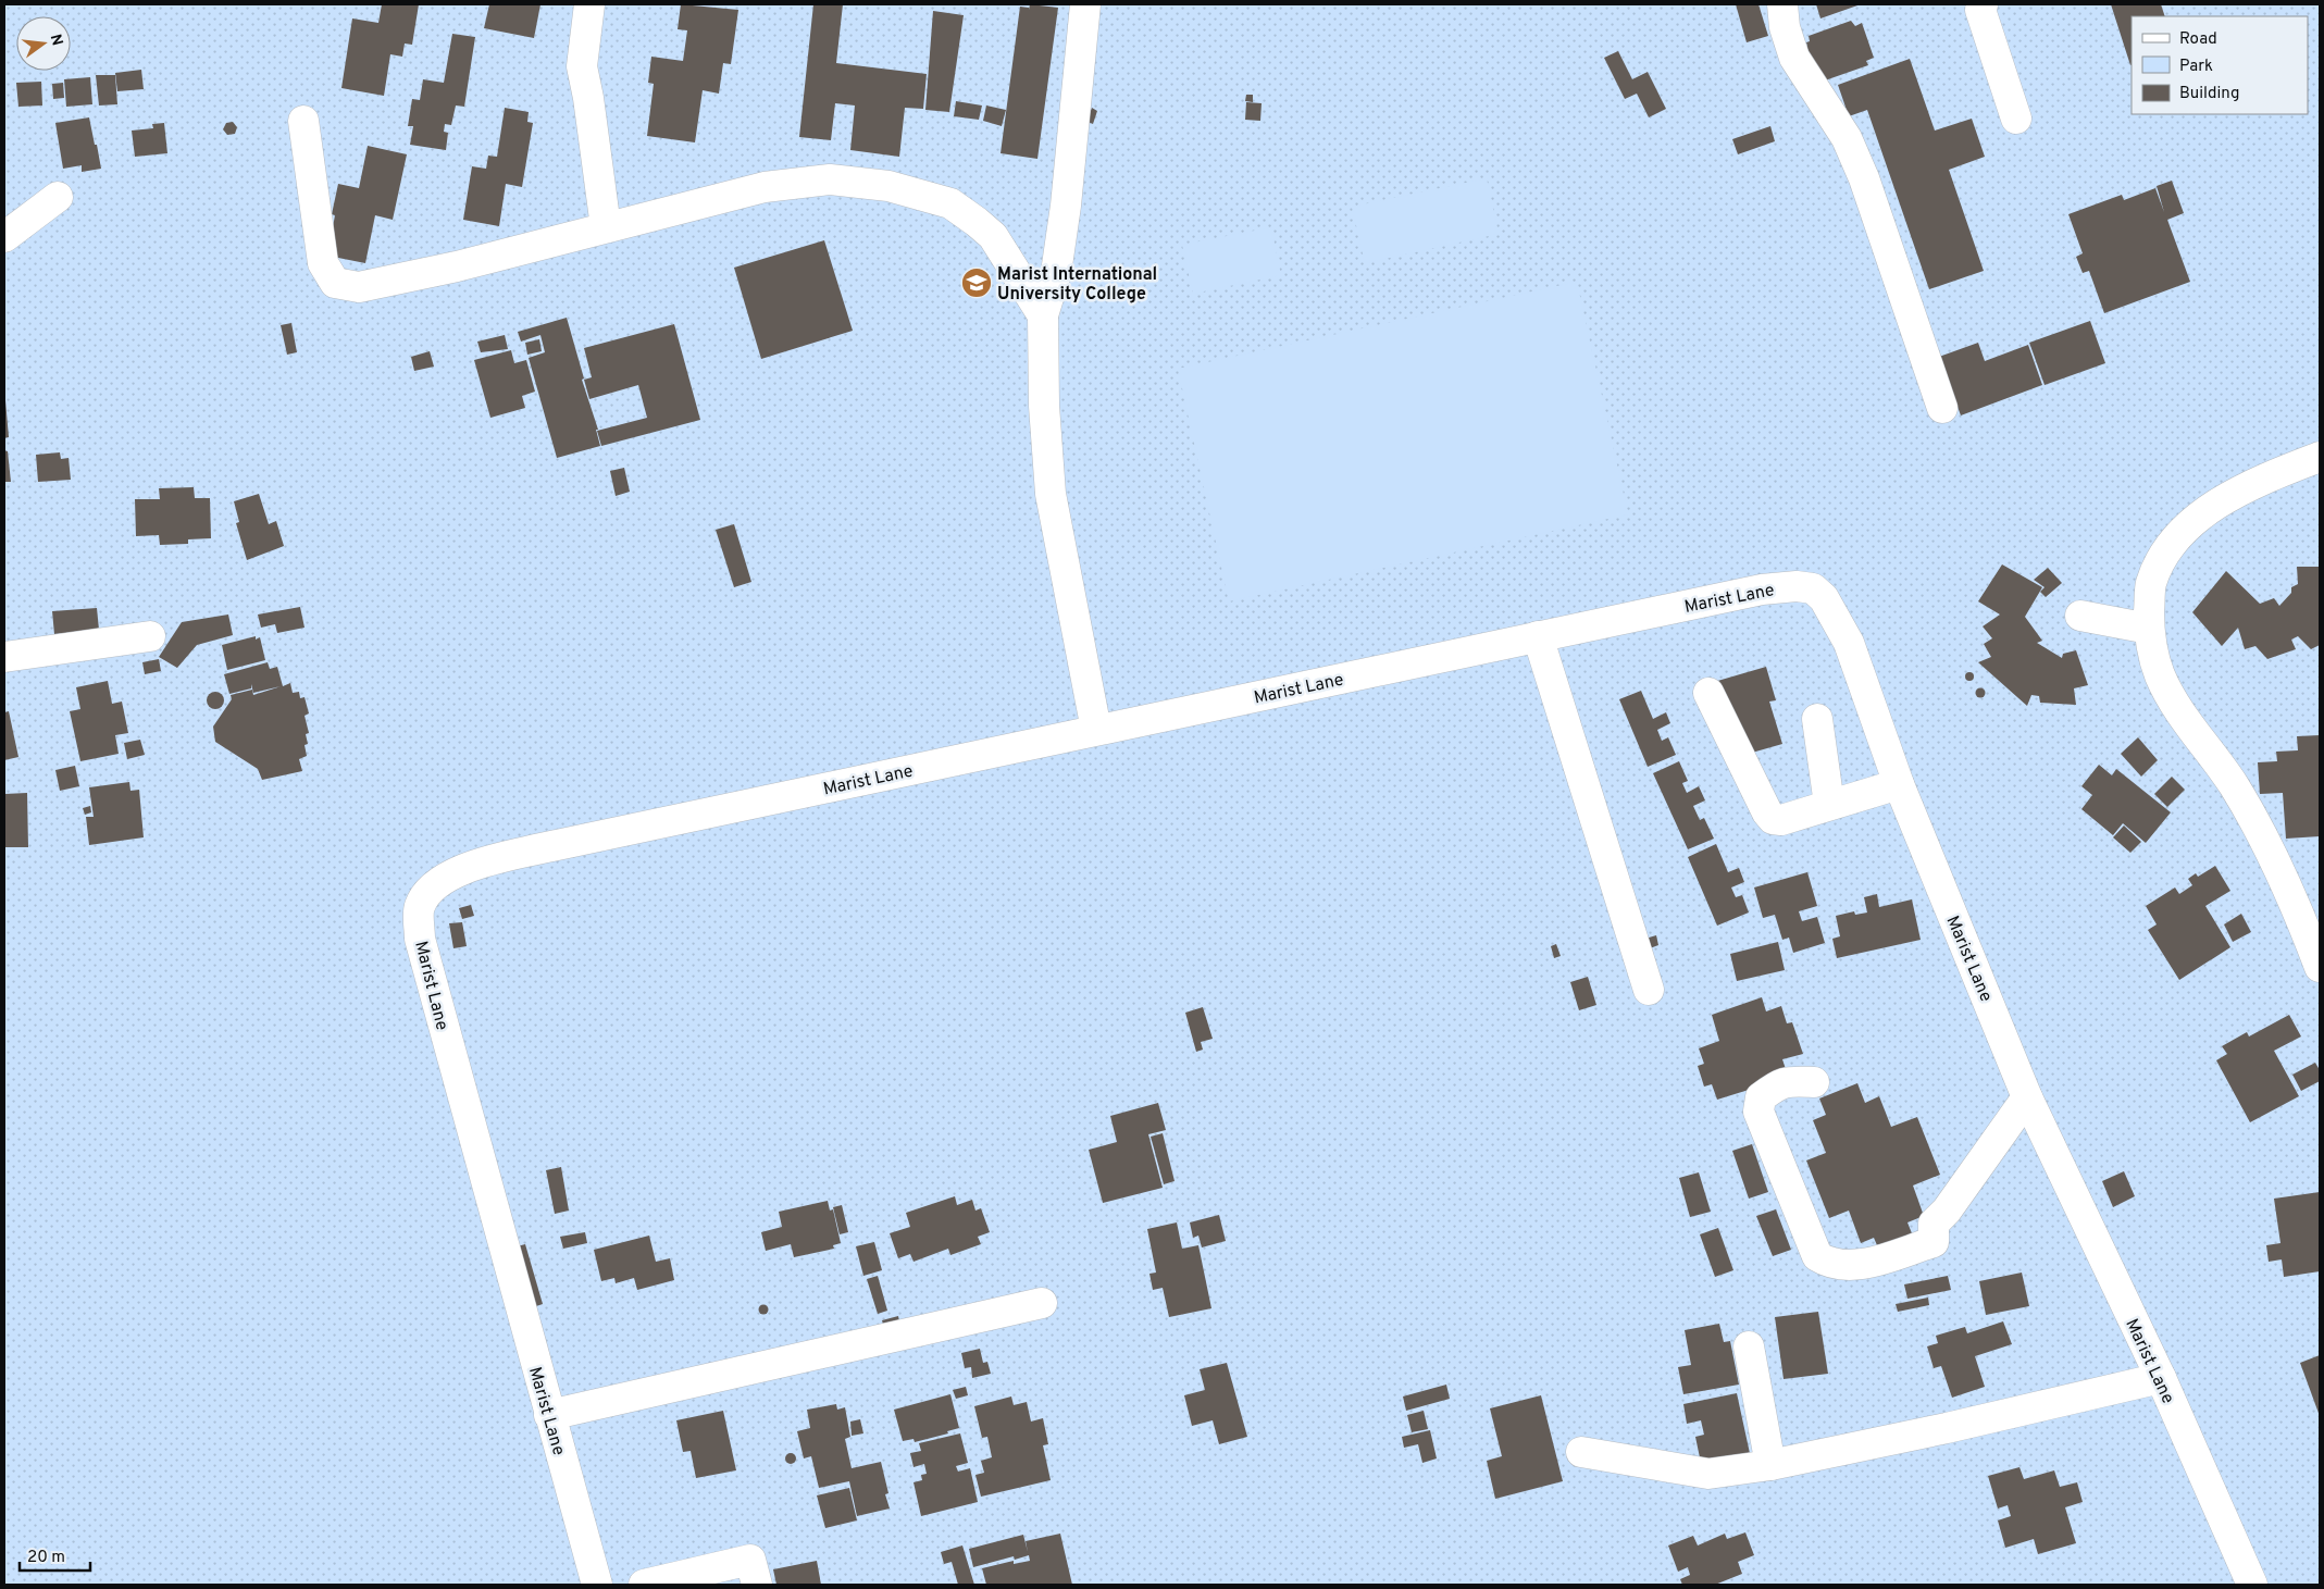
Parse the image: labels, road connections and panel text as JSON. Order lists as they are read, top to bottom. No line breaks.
{"streets":{"street":["Marist Lane"]},"places":{"school or university":["Marist International University College"]},"legend":["Road","Park","Building"],"scale_bar":"20 m","north":"right"}
